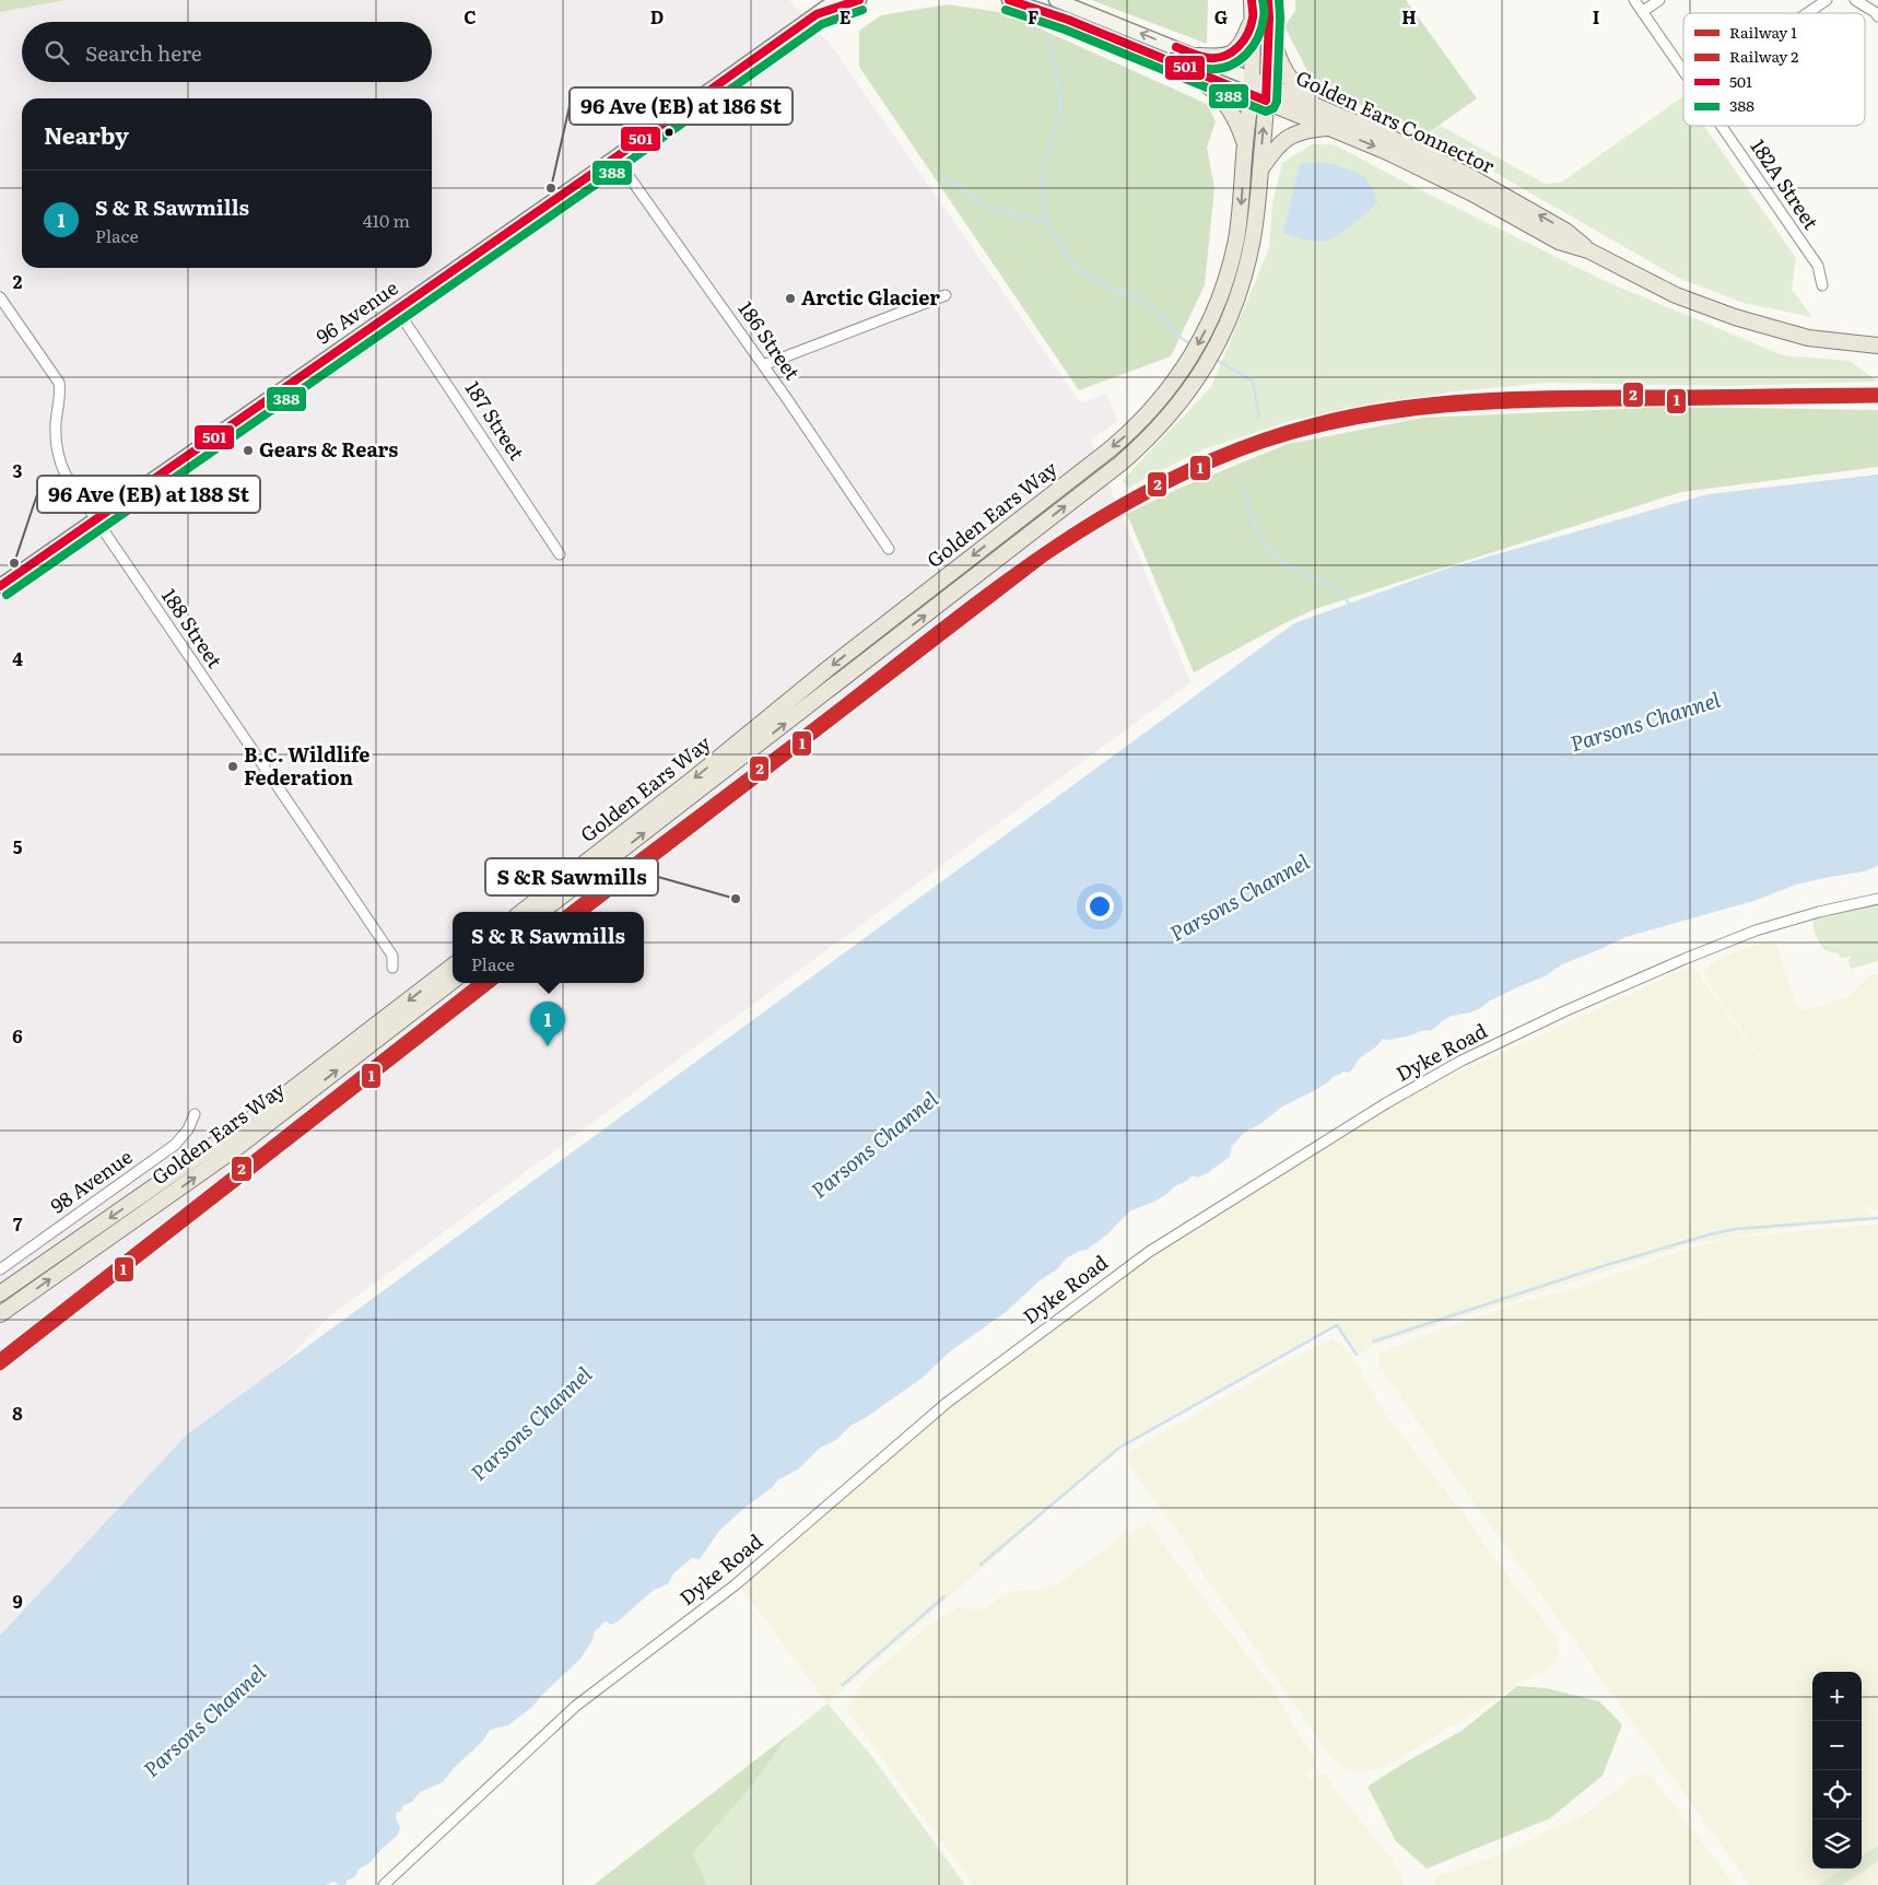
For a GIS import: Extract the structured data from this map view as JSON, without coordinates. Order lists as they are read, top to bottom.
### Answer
{
  "streets": {
    "main road": ["Golden Ears Connector", "96 Avenue", "Golden Ears Way"],
    "street": [
      "182A Street",
      "186 Street",
      "187 Street",
      "188 Street",
      "Dyke Road",
      "98 Avenue"
    ]
  },
  "crossings": [
    ["Golden Ears Connector", "Golden Ears Way"],
    ["96 Avenue", "186 Street"],
    ["96 Avenue", "187 Street"],
    ["96 Avenue", "188 Street"]
  ],
  "water": ["Parsons Channel"],
  "places": [
    "96 Ave (EB) at 186 St",
    "Arctic Glacier",
    "Gears & Rears",
    "96 Ave (EB) at 188 St",
    "B.C. Wildlife Federation",
    "S &R Sawmills"
  ],
  "lines": [
    "transit line 501",
    "transit line 388",
    "rail line 2",
    "rail line 1"
  ],
  "legend": [
    "Railway 1",
    "Railway 2",
    "501",
    "388"
  ],
  "page": {
    "search": "Search here",
    "heading": "Nearby",
    "list": [
      {
        "mark": "1",
        "name": "S & R Sawmills",
        "note": "Place",
        "value": "410 m"
      }
    ],
    "popup": ["S & R Sawmills", "Place"],
    "pins": "1",
    "map_buttons": ["+", "−"]
  },
  "grid": {
    "columns": [
      "C",
      "D",
      "E",
      "F",
      "G",
      "H",
      "I"
    ],
    "rows": [
      "2",
      "3",
      "4",
      "5",
      "6",
      "7",
      "8",
      "9"
    ]
  }
}
